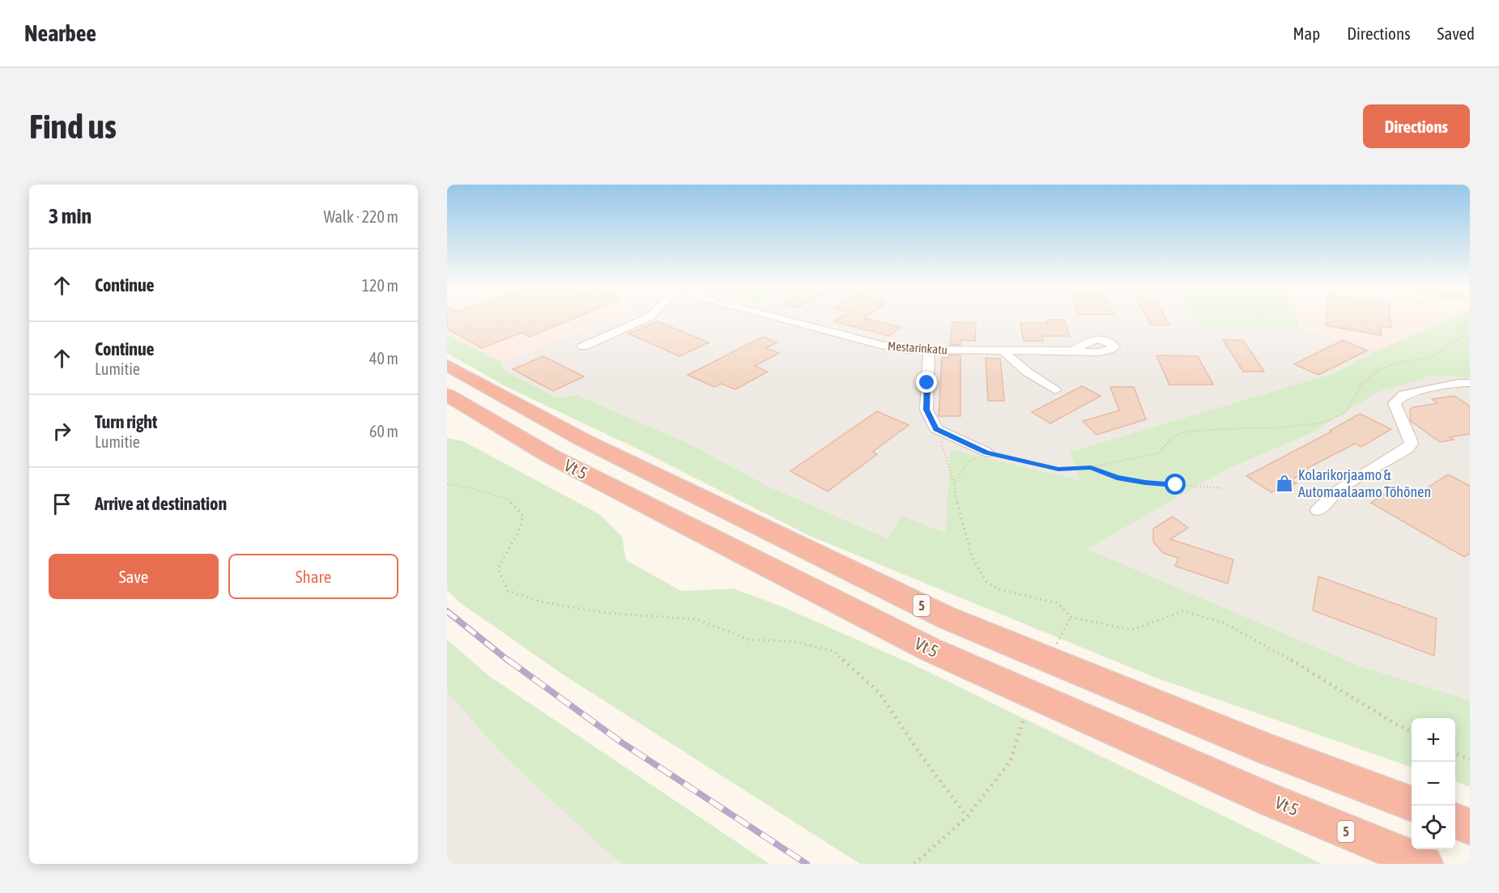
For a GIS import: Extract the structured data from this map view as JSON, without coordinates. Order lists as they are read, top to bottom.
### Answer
{
  "streets": {
    "highway": ["Vt 5", "5"],
    "street": ["Mestarinkatu"]
  },
  "places": {
    "shop": ["Kolarikorjaamo & Automaalaamo Töhönen"]
  },
  "page": {
    "header": "Nearbee",
    "nav": ["Map", "Directions", "Saved"],
    "buttons": [
      "Directions",
      ["Save", "Share"]
    ],
    "title": "Find us",
    "heading": ["3 min", "Walk · 220 m"],
    "list": [
      ["Continue", "120 m"],
      ["Continue", "Lumitie", "40 m"],
      ["Turn right", "Lumitie", "60 m"],
      "Arrive at destination"
    ],
    "map_buttons": ["+", "−"]
  }
}
